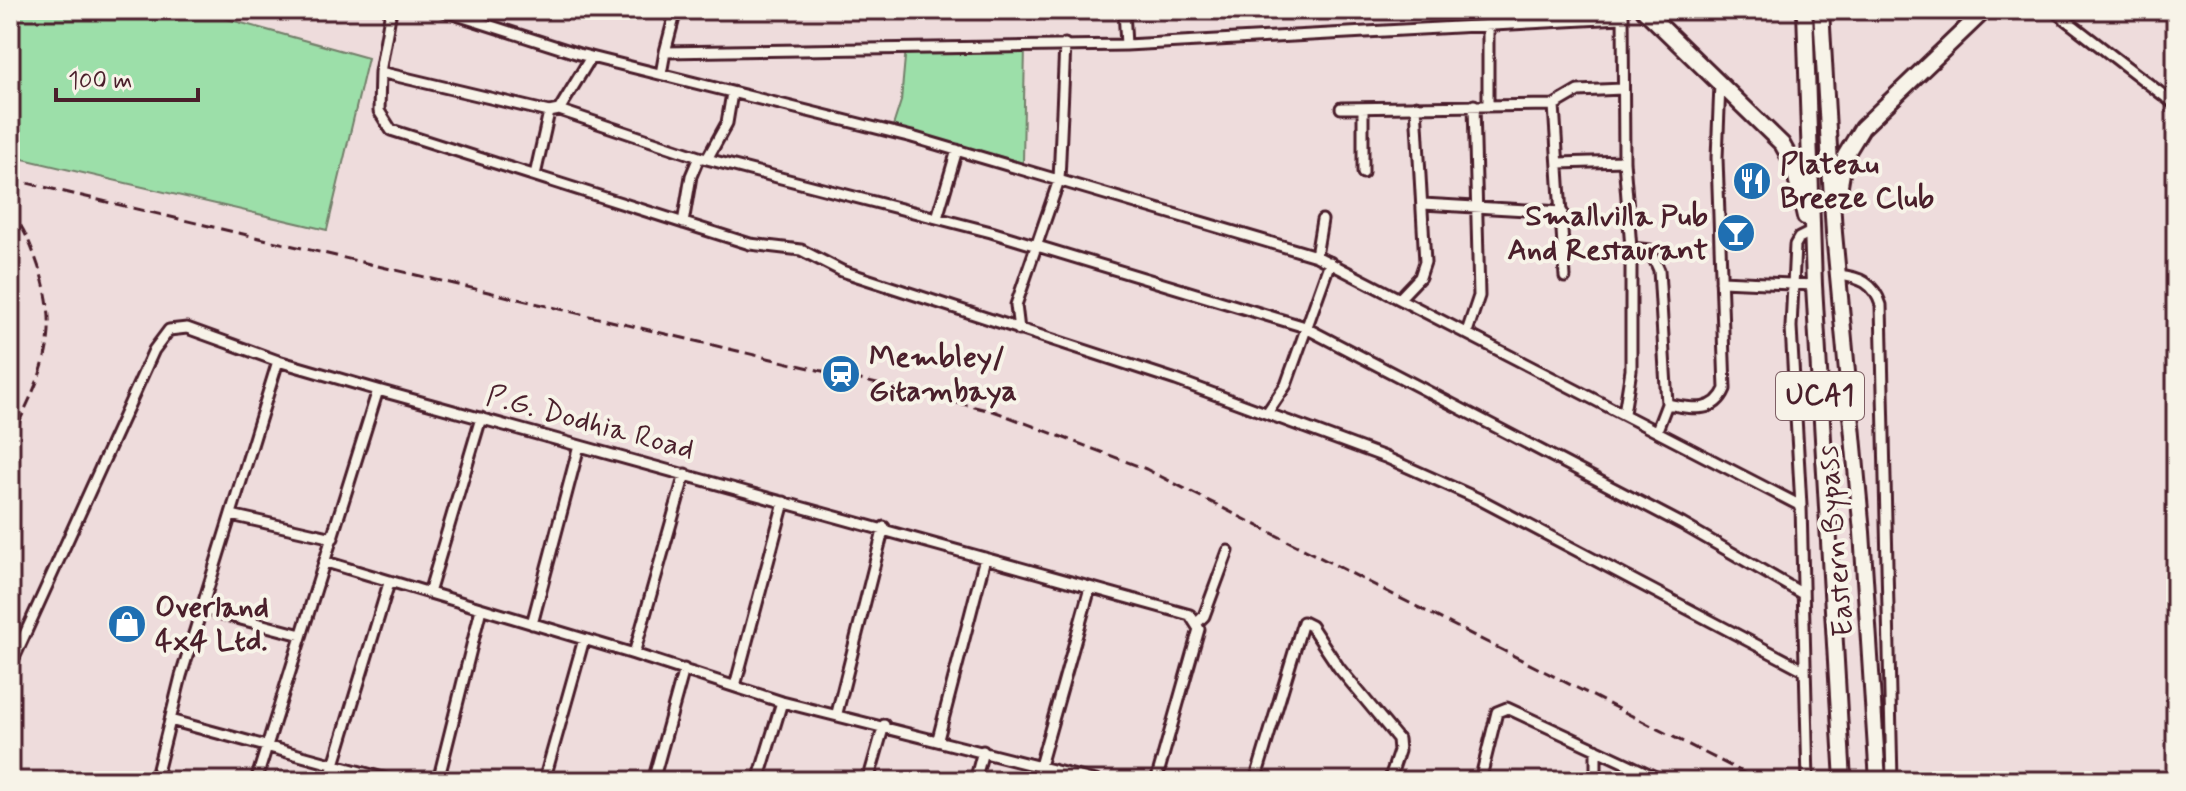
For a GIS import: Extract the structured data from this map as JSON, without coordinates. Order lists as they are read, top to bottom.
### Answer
{
  "streets": {
    "main road": ["UCA1", "Eastern Bypass"],
    "street": ["P.G. Dodhia Road"]
  },
  "places": {
    "restaurant": ["Plateau Breeze Club"],
    "bar": ["Smallvilla Pub And Restaurant"],
    "station": ["Membley/ Gitambaya"],
    "shop": ["Overland 4x4 Ltd."]
  },
  "scale_bar": "100 m"
}
